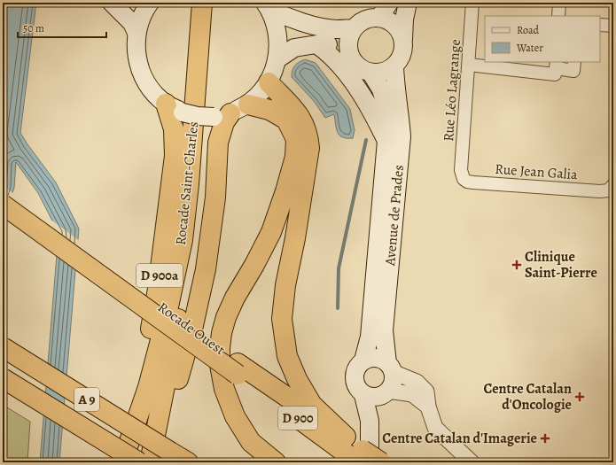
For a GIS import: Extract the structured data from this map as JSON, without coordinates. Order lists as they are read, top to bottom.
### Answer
{
  "streets": {
    "highway": [
      "Rocade Saint-Charles",
      "D 900a",
      "Rocade Ouest",
      "A 9",
      "D 900"
    ],
    "main road": ["Avenue de Prades"],
    "street": ["Rue Léo Lagrange", "Rue Jean Galia"]
  },
  "crossings": [
    ["Rue Léo Lagrange", "Rue Jean Galia"],
    ["Rocade Saint-Charles", "D 900a"]
  ],
  "places": {
    "health": ["Clinique Saint-Pierre", "Centre Catalan d'Oncologie", "Centre Catalan d'Imagerie"]
  },
  "legend": ["Road", "Water"],
  "scale_bar": "50 m"
}
